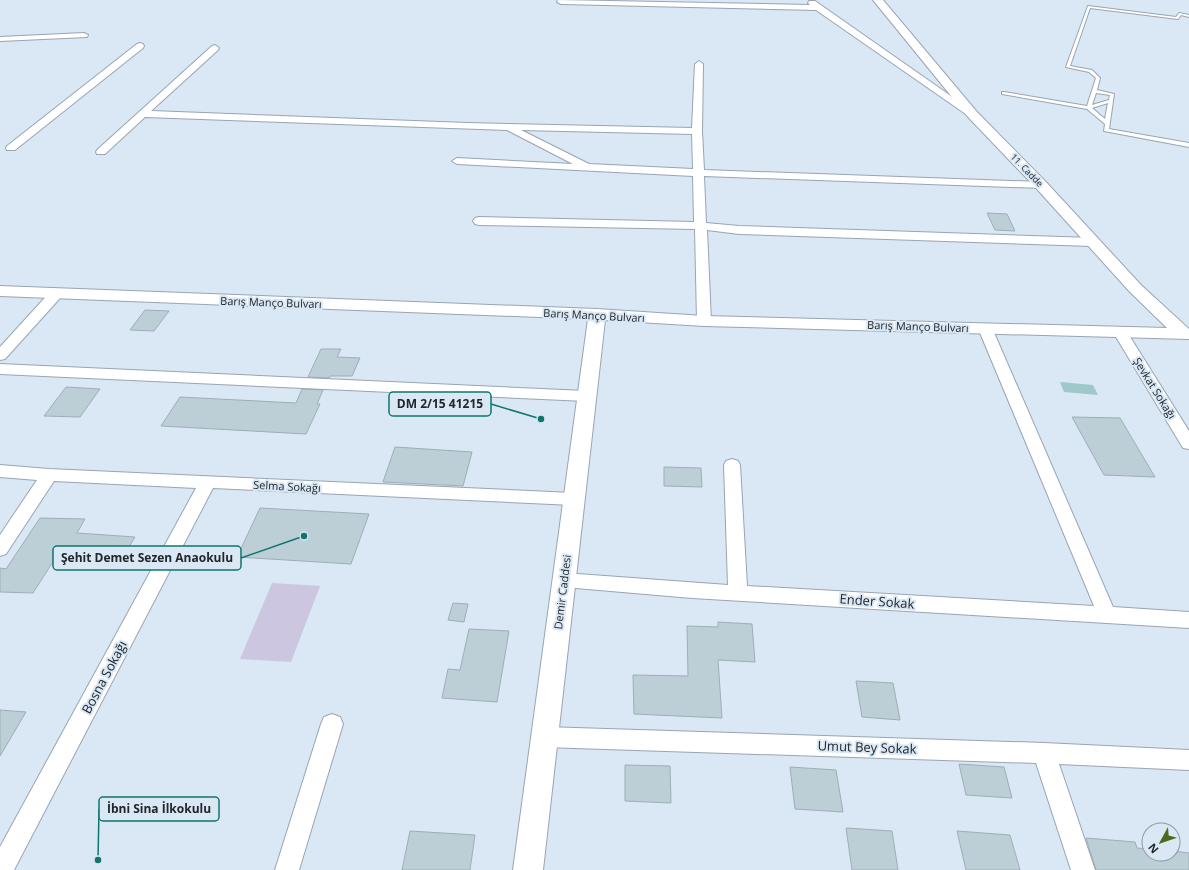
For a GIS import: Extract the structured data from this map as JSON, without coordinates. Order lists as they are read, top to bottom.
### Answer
{
  "streets": {
    "street": [
      "11. Cadde",
      "Barış Manço Bulvarı",
      "Şevkat Sokağı",
      "Selma Sokağı",
      "Demir Caddesi",
      "Ender Sokak",
      "Bosna Sokağı",
      "Umut Bey Sokak"
    ]
  },
  "crossings": [
    ["11. Cadde", "Barış Manço Bulvarı"],
    ["Barış Manço Bulvarı", "Şevkat Sokağı"],
    ["Barış Manço Bulvarı", "Demir Caddesi"],
    ["Selma Sokağı", "Demir Caddesi"],
    ["Selma Sokağı", "Bosna Sokağı"],
    ["Demir Caddesi", "Ender Sokak"],
    ["Demir Caddesi", "Umut Bey Sokak"]
  ],
  "places": ["DM 2/15 41215", "Şehit Demet Sezen Anaokulu", "İbni Sina İlkokulu"],
  "north": "bottom left"
}
